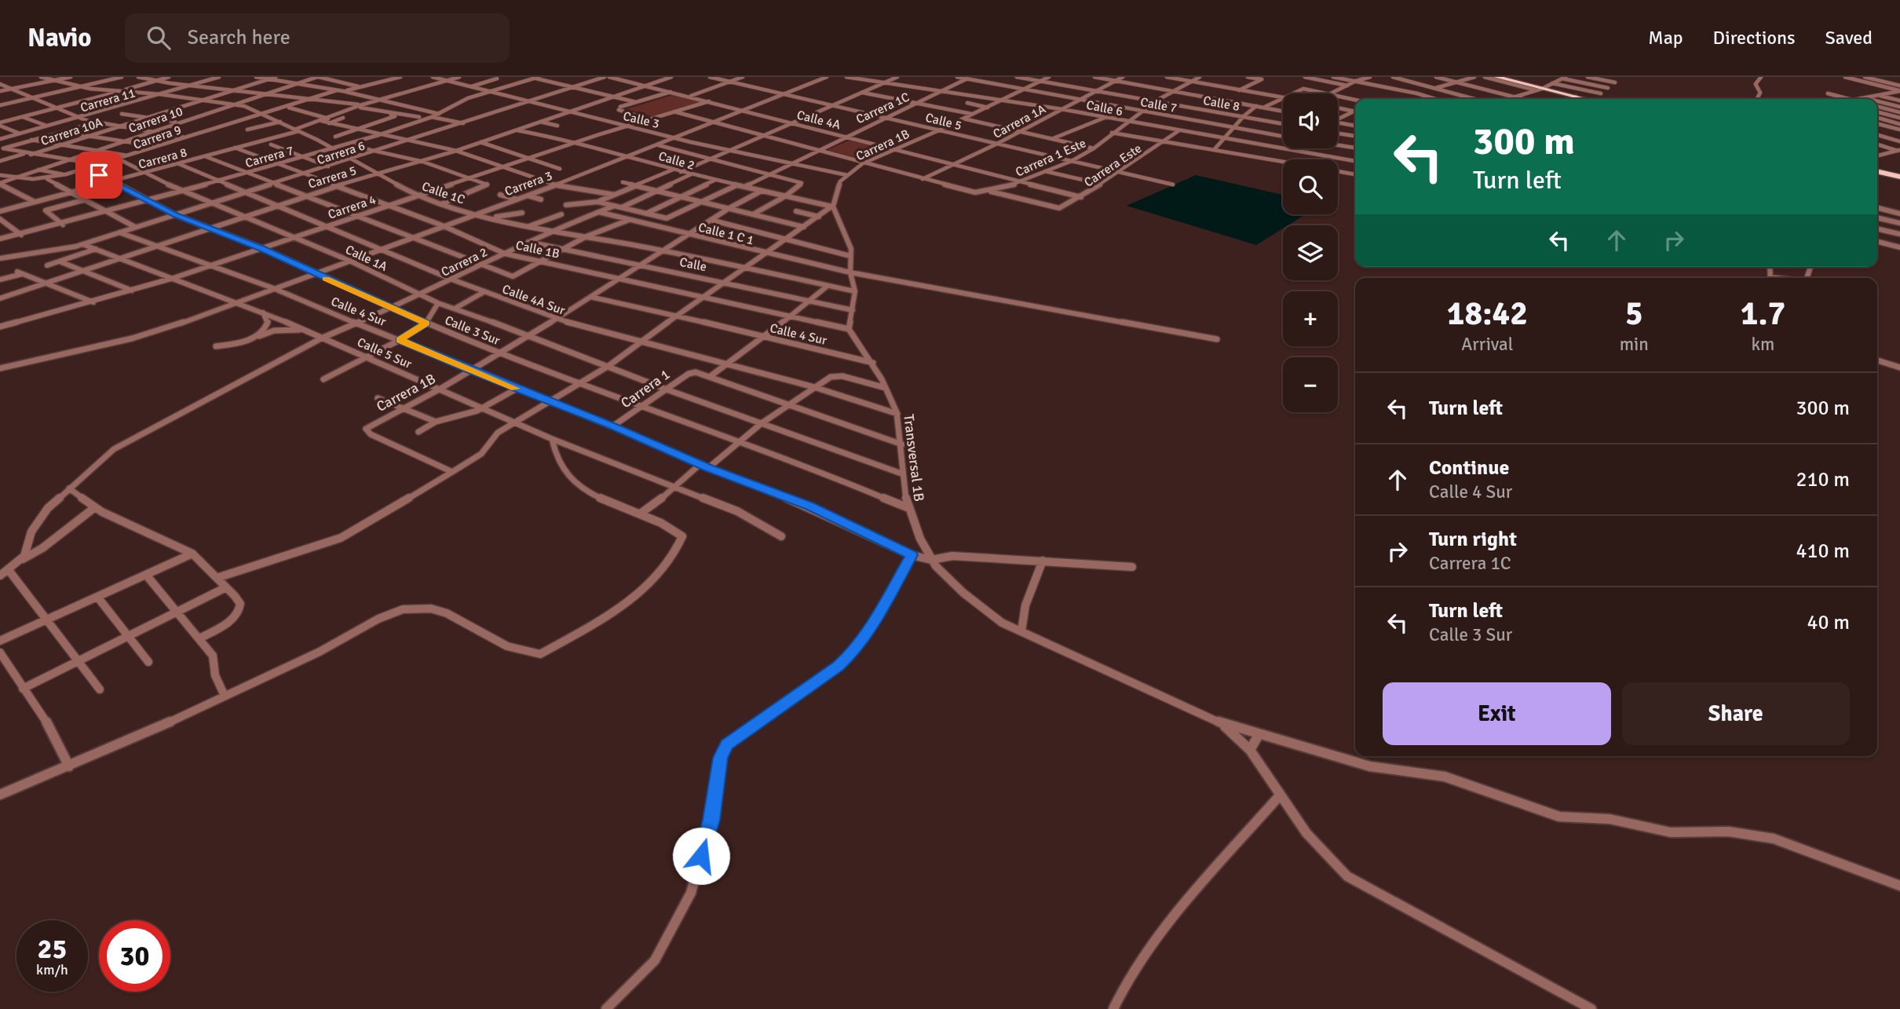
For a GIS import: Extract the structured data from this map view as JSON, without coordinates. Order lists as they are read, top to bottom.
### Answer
{
  "streets": {
    "street": [
      "Carrera 11",
      "Calle 8",
      "Calle 7",
      "Carrera 1C",
      "Calle 6",
      "Carrera 10",
      "Calle 3",
      "Calle 4A",
      "Calle 5",
      "Carrera 1A",
      "Carrera 10A",
      "Carrera 9",
      "Carrera 1B",
      "Carrera 6",
      "Carrera 7",
      "Carrera 1 Este",
      "Carrera 8",
      "Calle 2",
      "Carrera Este",
      "Carrera 5",
      "Carrera 3",
      "Calle 1C",
      "Carrera 4",
      "Calle 1 C 1",
      "Calle 1B",
      "Calle 1A",
      "Carrera 2",
      "Calle",
      "Calle 4A Sur",
      "Calle 4 Sur",
      "Calle 3 Sur",
      "Calle 5 Sur",
      "Carrera 1",
      "Transversal 1B"
    ]
  },
  "crossings": [
    ["Carrera 11", "Calle 1C"],
    ["Calle 8", "Carrera 1A"],
    ["Calle 8", "Carrera 1B"],
    ["Calle 8", "Carrera 1 Este"],
    ["Calle 7", "Carrera 1C"],
    ["Calle 7", "Carrera 1A"],
    ["Calle 7", "Carrera 1B"],
    ["Calle 7", "Carrera 1 Este"],
    ["Carrera 1C", "Calle 6"],
    ["Carrera 1C", "Calle 3"],
    ["Carrera 1C", "Calle 4A"],
    ["Carrera 1C", "Calle 5"],
    ["Carrera 1C", "Calle 2"],
    ["Calle 6", "Carrera 1A"],
    ["Calle 6", "Carrera 1B"],
    ["Calle 6", "Carrera 1 Este"],
    ["Calle 6", "Carrera Este"],
    ["Carrera 10", "Calle 1C"],
    ["Calle 3", "Carrera 1A"],
    ["Calle 3", "Carrera 1B"],
    ["Calle 3", "Carrera 6"],
    ["Calle 3", "Carrera 7"],
    ["Calle 3", "Carrera 1 Este"],
    ["Calle 3", "Carrera 5"],
    ["Calle 3", "Carrera 3"],
    ["Calle 3", "Carrera 4"],
    ["Calle 4A", "Carrera 1A"],
    ["Calle 4A", "Carrera 1B"],
    ["Calle 4A", "Carrera 1 Este"],
    ["Calle 4A", "Carrera Este"],
    ["Calle 4A", "Carrera 5"],
    ["Calle 4A", "Carrera 3"],
    ["Calle 4A", "Carrera 4"],
    ["Calle 5", "Carrera 1A"],
    ["Calle 5", "Carrera 1B"],
    ["Calle 5", "Carrera 1 Este"],
    ["Calle 5", "Carrera Este"],
    ["Calle 5", "Carrera 3"],
    ["Carrera 10A", "Calle 1C"],
    ["Carrera 9", "Calle 1C"],
    ["Carrera 9", "Calle 1A"],
    ["Carrera 9", "Calle 3 Sur"],
    ["Carrera 1B", "Calle 2"],
    ["Carrera 1B", "Calle 1C"],
    ["Carrera 1B", "Calle 1 C 1"],
    ["Carrera 1B", "Calle 1B"],
    ["Carrera 1B", "Calle 1A"],
    ["Carrera 1B", "Calle"],
    ["Carrera 1B", "Calle 4A Sur"],
    ["Carrera 1B", "Calle 4 Sur"],
    ["Carrera 1B", "Calle 3 Sur"],
    ["Carrera 1B", "Calle 5 Sur"],
    ["Carrera 6", "Calle 1C"],
    ["Carrera 6", "Calle 1B"],
    ["Carrera 6", "Calle 1A"],
    ["Carrera 6", "Calle 4A Sur"],
    ["Carrera 6", "Calle 4 Sur"],
    ["Carrera 6", "Calle 3 Sur"],
    ["Carrera 6", "Calle 5 Sur"],
    ["Carrera 7", "Calle 1C"],
    ["Carrera 7", "Calle 1B"],
    ["Carrera 7", "Calle 1A"],
    ["Carrera 7", "Calle 4A Sur"],
    ["Carrera 7", "Calle 3 Sur"],
    ["Carrera 1 Este", "Carrera Este"],
    ["Carrera 8", "Calle 1C"],
    ["Carrera 8", "Calle 1B"],
    ["Carrera 8", "Calle 1A"],
    ["Carrera 8", "Calle 4A Sur"],
    ["Carrera 8", "Calle 3 Sur"],
    ["Calle 2", "Carrera 5"],
    ["Calle 2", "Carrera 3"],
    ["Calle 2", "Carrera 4"],
    ["Carrera 5", "Calle 1C"],
    ["Carrera 5", "Calle 1B"],
    ["Carrera 5", "Calle 1A"],
    ["Carrera 5", "Calle 4A Sur"],
    ["Carrera 5", "Calle 4 Sur"],
    ["Carrera 5", "Calle 3 Sur"],
    ["Carrera 5", "Calle 5 Sur"],
    ["Carrera 3", "Calle 1C"],
    ["Carrera 3", "Calle 1B"],
    ["Carrera 3", "Calle 1A"],
    ["Carrera 3", "Calle 4A Sur"],
    ["Carrera 3", "Calle 4 Sur"],
    ["Carrera 3", "Calle 3 Sur"],
    ["Carrera 3", "Calle 5 Sur"],
    ["Calle 1C", "Carrera 4"],
    ["Calle 1C", "Carrera 2"],
    ["Carrera 4", "Calle 1B"],
    ["Carrera 4", "Calle 1A"],
    ["Carrera 4", "Calle 4A Sur"],
    ["Carrera 4", "Calle 4 Sur"],
    ["Carrera 4", "Calle 3 Sur"],
    ["Carrera 4", "Calle 5 Sur"],
    ["Calle 1 C 1", "Carrera 2"],
    ["Calle 1B", "Carrera 2"],
    ["Calle 1B", "Transversal 1B"],
    ["Calle 1A", "Carrera 2"],
    ["Carrera 2", "Calle"],
    ["Carrera 2", "Calle 4A Sur"],
    ["Carrera 2", "Calle 4 Sur"],
    ["Carrera 2", "Calle 3 Sur"],
    ["Carrera 2", "Calle 5 Sur"],
    ["Calle 4A Sur", "Transversal 1B"],
    ["Calle 4 Sur", "Carrera 1"],
    ["Calle 4 Sur", "Transversal 1B"],
    ["Calle 3 Sur", "Carrera 1"],
    ["Calle 3 Sur", "Transversal 1B"]
  ],
  "page": {
    "header": "Navio",
    "search": "Search here",
    "nav": ["Map", "Directions", "Saved"],
    "map_buttons": ["+", "−"],
    "turn": ["300 m", "Turn left"],
    "eta": [
      "18:42",
      "Arrival",
      "5",
      "min",
      "1.7",
      "km"
    ],
    "list": [
      {
        "name": "Turn left",
        "value": "300 m"
      },
      {
        "name": "Continue",
        "note": "Calle 4 Sur",
        "value": "210 m"
      },
      {
        "name": "Turn right",
        "note": "Carrera 1C",
        "value": "410 m"
      },
      {
        "name": "Turn left",
        "note": "Calle 3 Sur",
        "value": "40 m"
      }
    ],
    "buttons": ["Exit", "Share"],
    "speed": "25 km/h",
    "limit": "30"
  }
}
